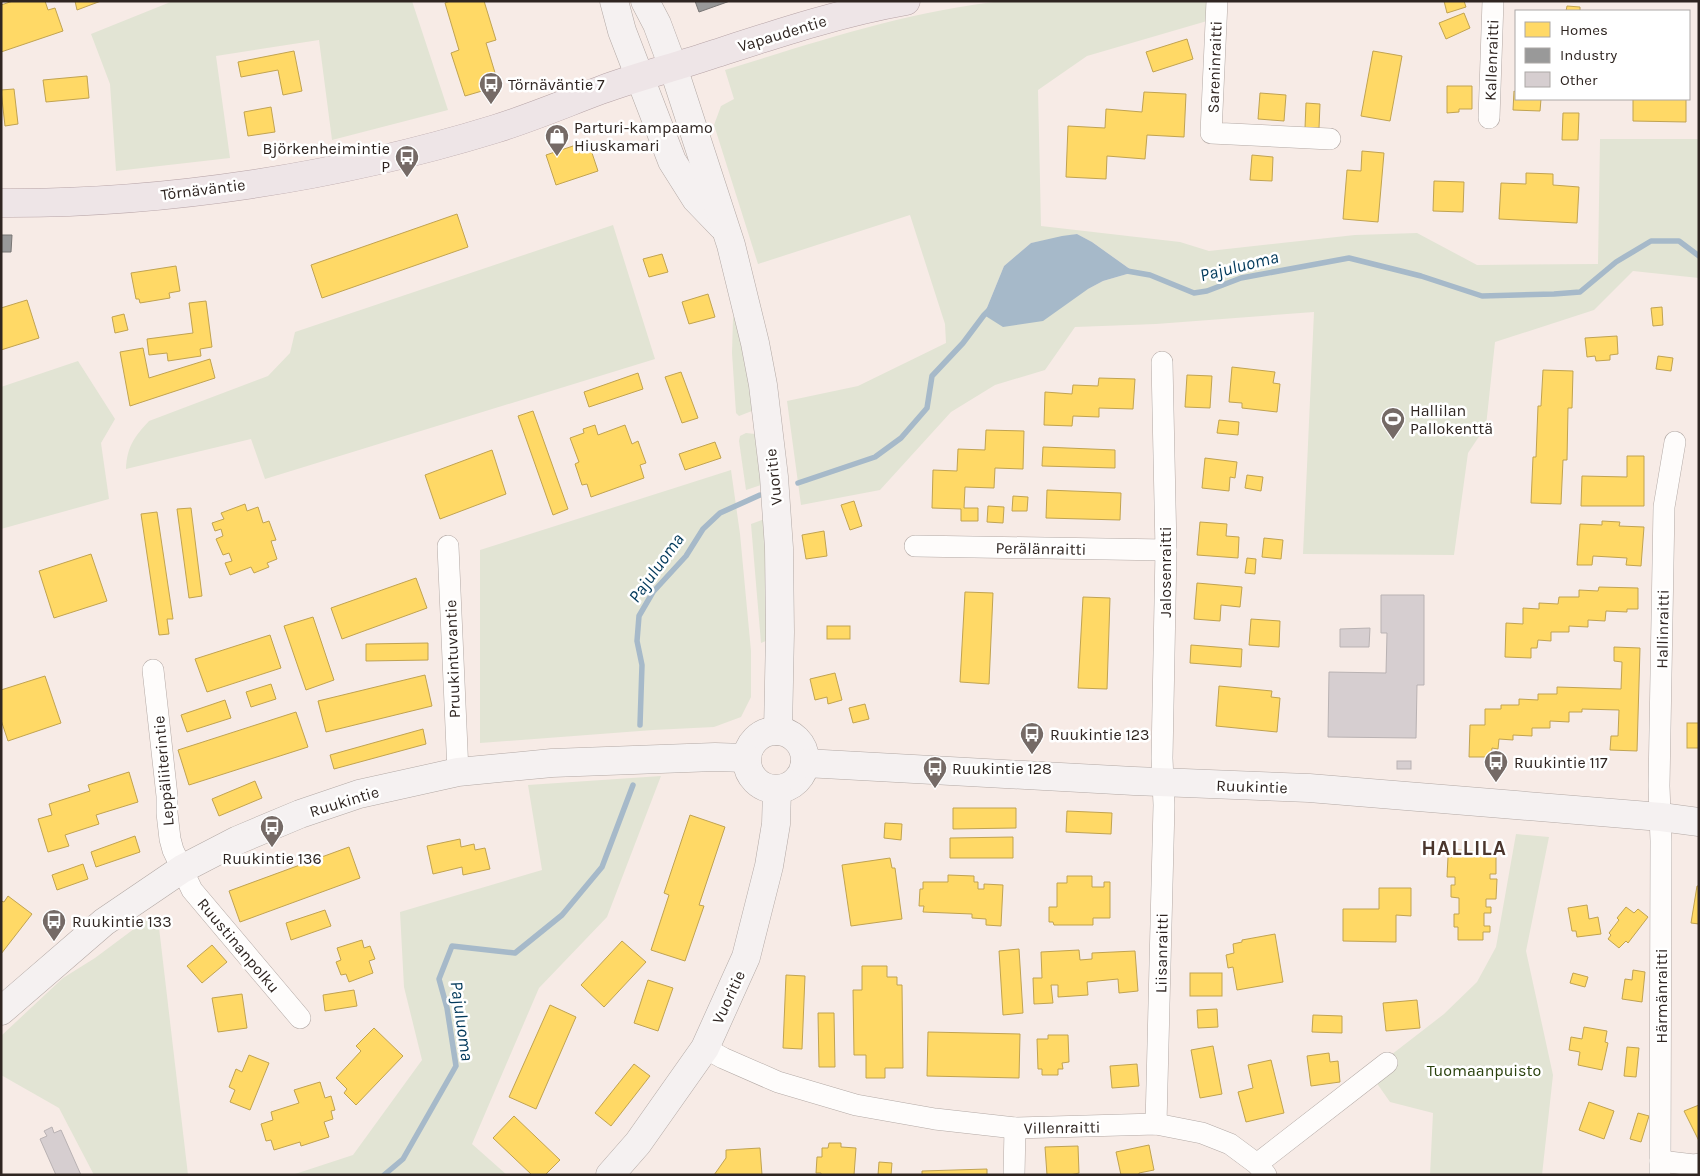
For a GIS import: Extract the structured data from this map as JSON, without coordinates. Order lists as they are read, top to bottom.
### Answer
{
  "streets": {
    "main road": ["Vapaudentie", "Törnäväntie"],
    "street": [
      "Kallenraitti",
      "Sareninraitti",
      "Vuoritie",
      "Perälänraitti",
      "Jalosenraitti",
      "Hallinraitti",
      "Pruukintuvantie",
      "Leppäliiterintie",
      "Ruukintie",
      "Ruustinanpolku",
      "Liisanraitti",
      "Härmänraitti",
      "Villenraitti"
    ]
  },
  "crossings": [
    ["Vapaudentie", "Törnäväntie"],
    ["Vapaudentie", "Vuoritie"],
    ["Törnäväntie", "Vuoritie"],
    ["Vuoritie", "Ruukintie"],
    ["Vuoritie", "Villenraitti"],
    ["Perälänraitti", "Jalosenraitti"],
    ["Jalosenraitti", "Ruukintie"],
    ["Jalosenraitti", "Liisanraitti"],
    ["Hallinraitti", "Ruukintie"],
    ["Hallinraitti", "Härmänraitti"],
    ["Pruukintuvantie", "Ruukintie"],
    ["Leppäliiterintie", "Ruukintie"],
    ["Leppäliiterintie", "Ruustinanpolku"],
    ["Ruukintie", "Ruustinanpolku"],
    ["Ruukintie", "Liisanraitti"],
    ["Ruukintie", "Härmänraitti"],
    ["Liisanraitti", "Villenraitti"]
  ],
  "districts": ["HALLILA"],
  "water": ["Pajuluoma"],
  "parks": ["Tuomaanpuisto"],
  "places": {
    "bus stop": [
      "Törnäväntie 7",
      "Björkenheimintie P",
      "Ruukintie 123",
      "Ruukintie 117",
      "Ruukintie 128",
      "Ruukintie 136",
      "Ruukintie 133"
    ],
    "shop": ["Parturi-kampaamo Hiuskamari"],
    "sports": ["Hallilan Pallokenttä"]
  },
  "legend": ["Homes", "Industry", "Other"]
}
